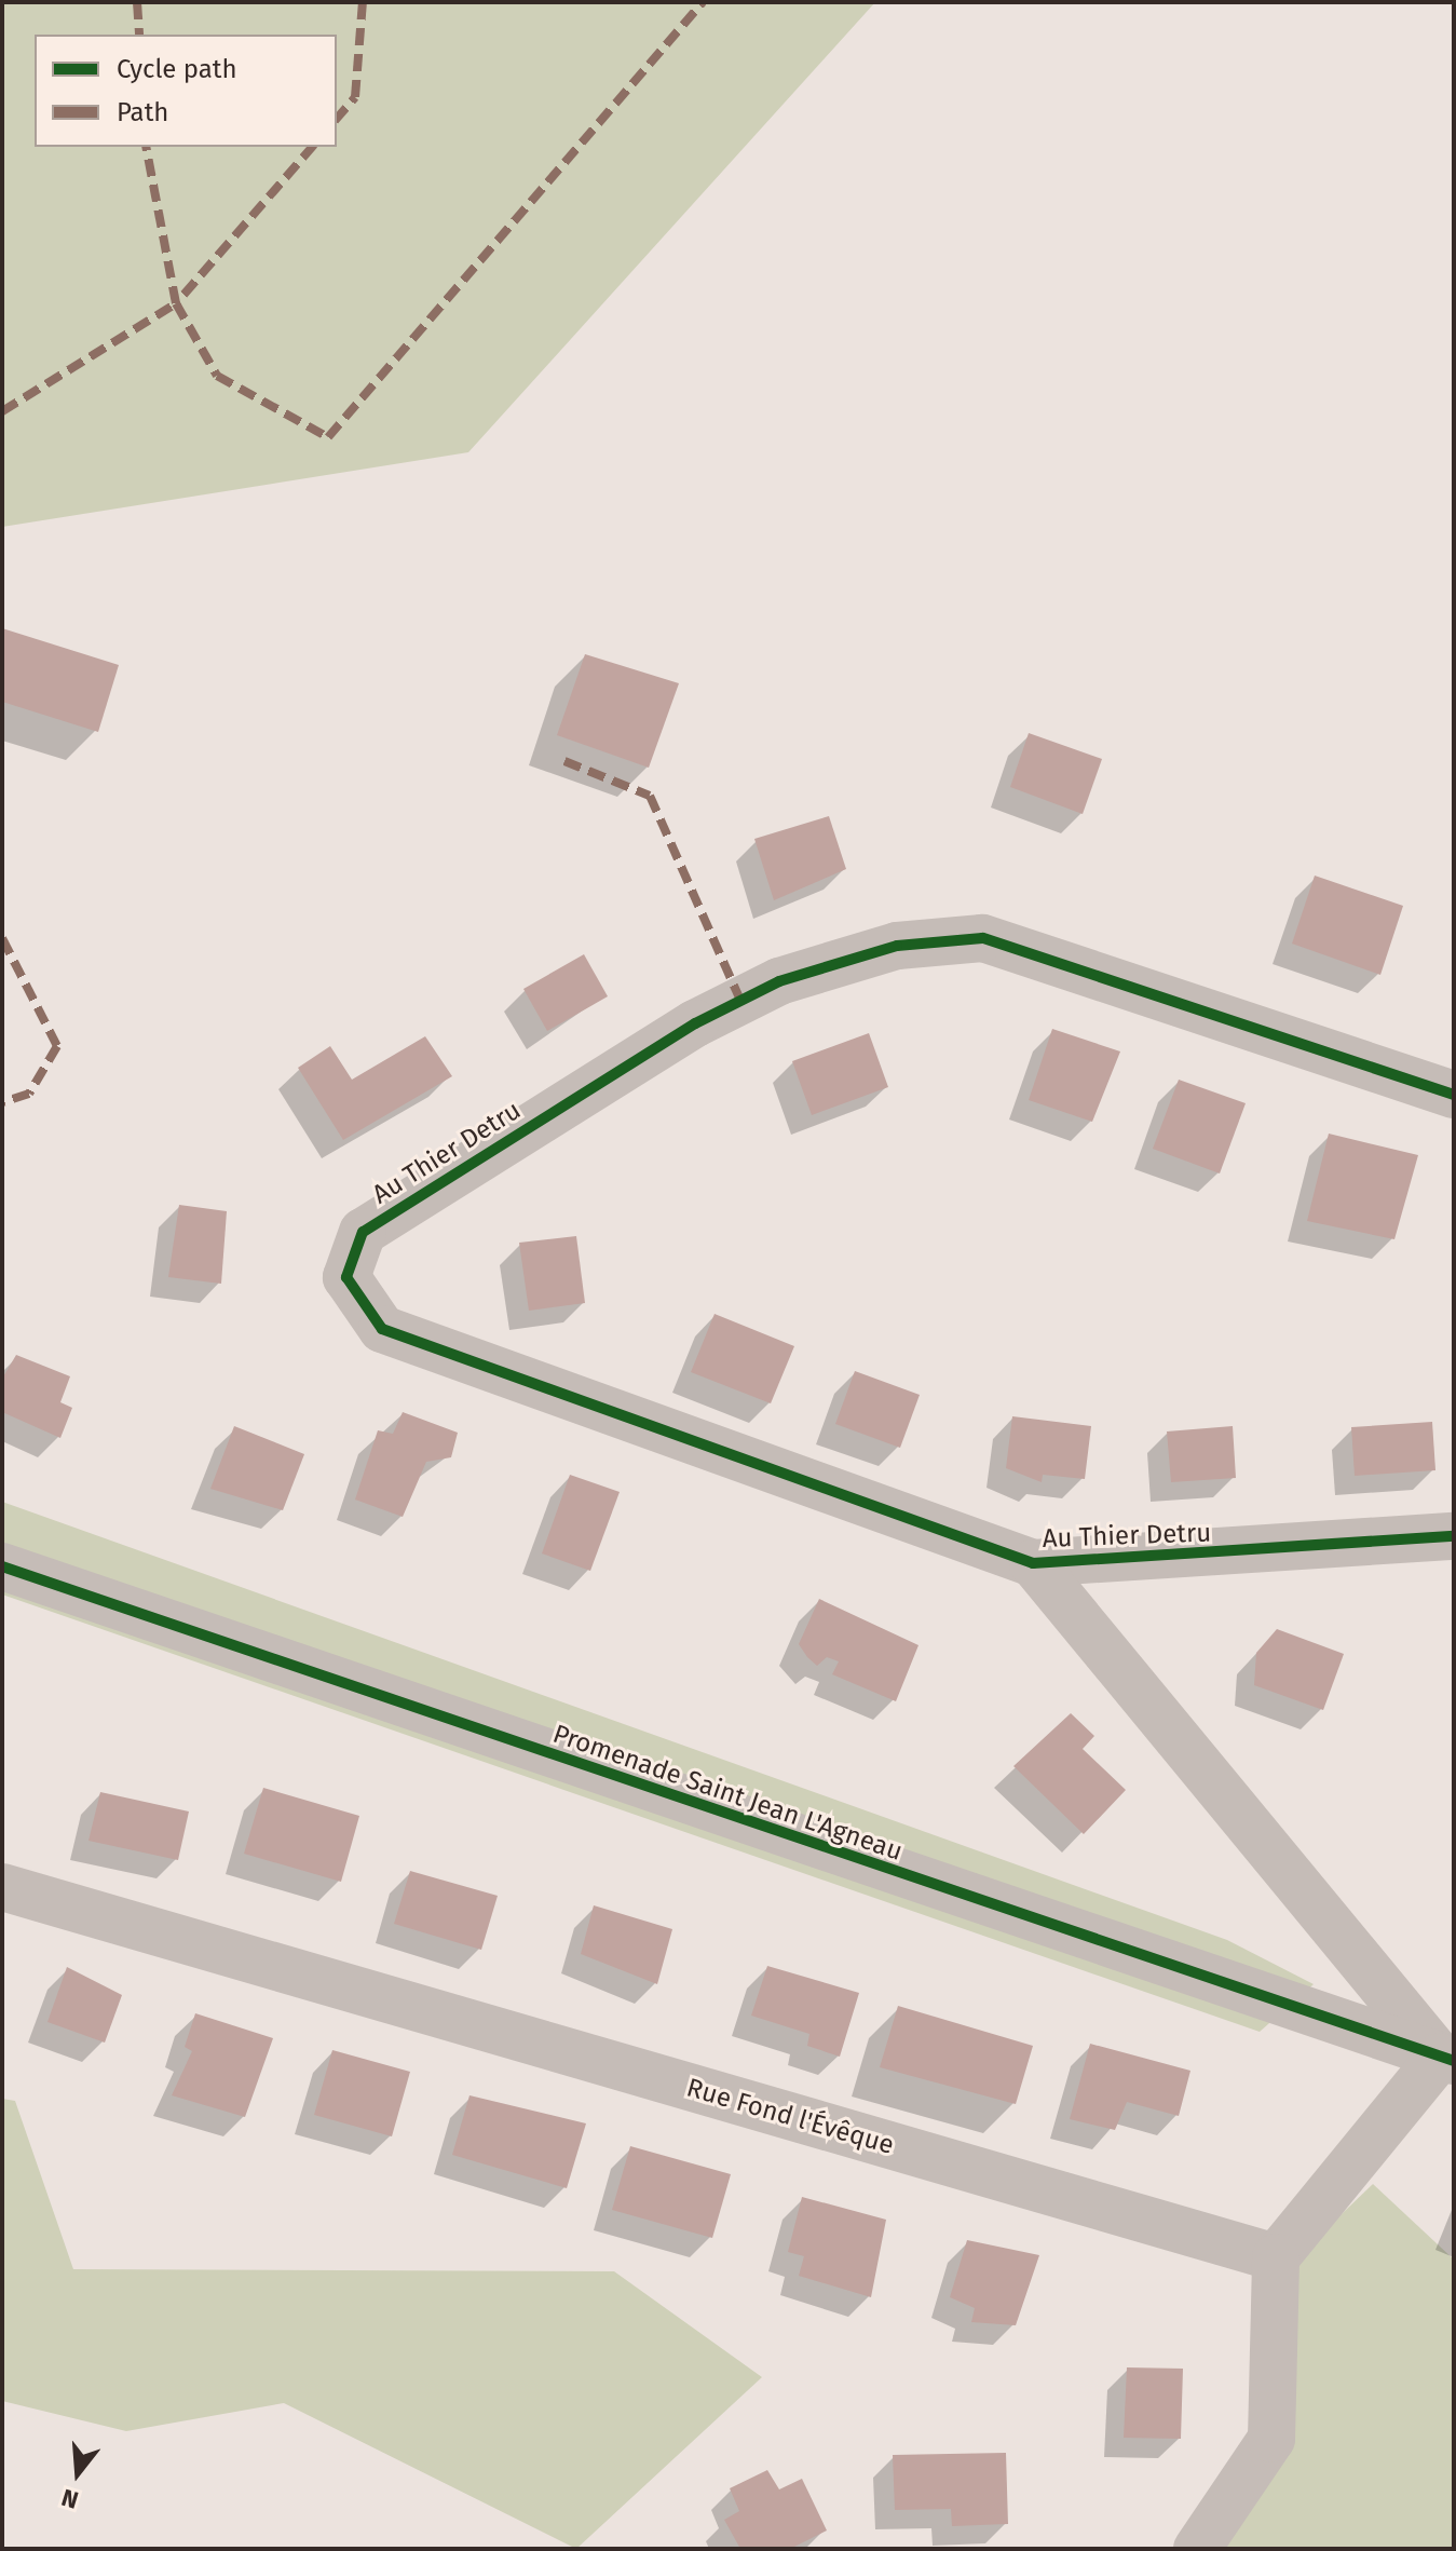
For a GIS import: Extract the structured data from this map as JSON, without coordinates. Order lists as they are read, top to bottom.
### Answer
{
  "streets": {
    "street": ["Au Thier Detru", "Promenade Saint Jean L'Agneau", "Rue Fond l'Évêque"]
  },
  "crossings": [
    ["Au Thier Detru", "Promenade Saint Jean L'Agneau"]
  ],
  "legend": ["Cycle path", "Path"],
  "north": "bottom"
}
